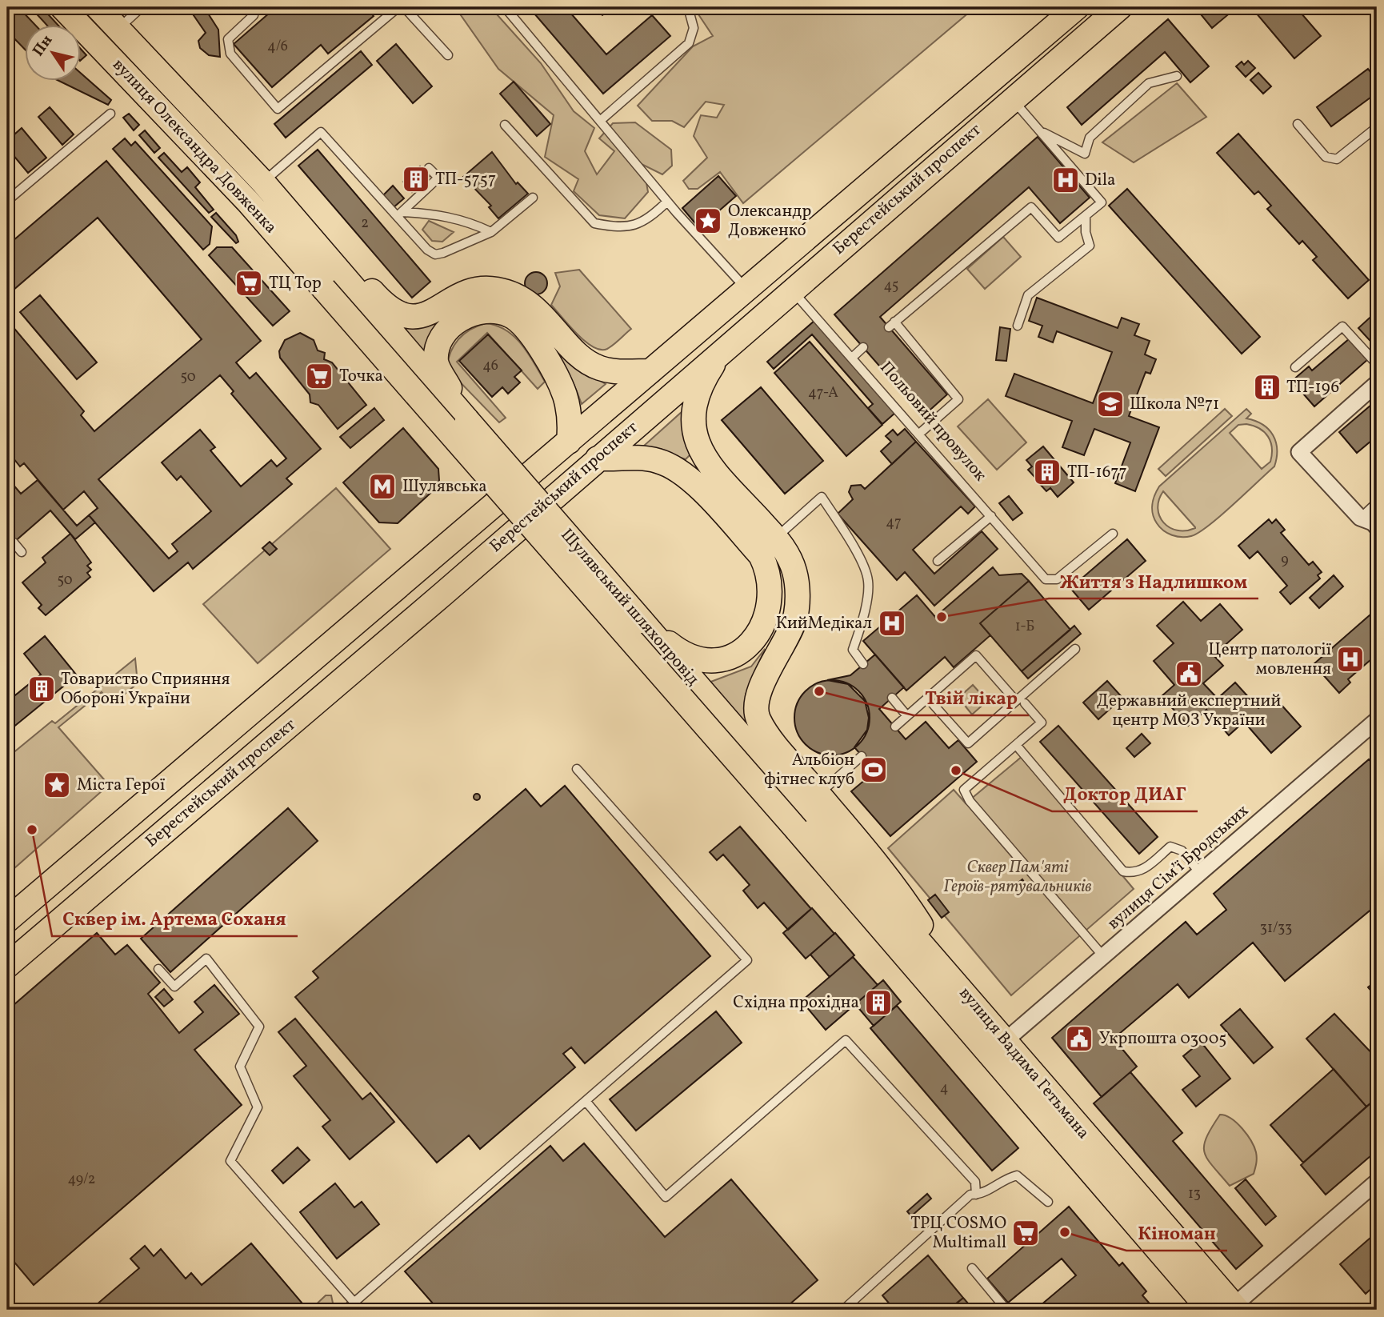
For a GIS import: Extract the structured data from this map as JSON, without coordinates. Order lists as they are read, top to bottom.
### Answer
{
  "streets": {
    "main road": [
      "вулиця Олександра Довженка",
      "Берестейський проспект",
      "Шулявський шляхопровід",
      "вулиця Вадима Гетьмана"
    ],
    "street": ["вулиця Сімʼї Бродських"],
    "lane": ["Польовий провулок"]
  },
  "crossings": [
    ["вулиця Олександра Довженка", "Шулявський шляхопровід"],
    ["Берестейський проспект", "Польовий провулок"],
    ["Шулявський шляхопровід", "вулиця Вадима Гетьмана"],
    ["вулиця Сімʼї Бродських", "вулиця Вадима Гетьмана"]
  ],
  "parks": ["Сквер Пам'яті Героїв-рятувальників"],
  "places": {
    "building": [
      "ТП-5757",
      "ТП-196",
      "ТП-1677",
      "Товариство Сприяння Обороні України",
      "Східна прохідна"
    ],
    "hospital": ["Dila", "КийМедікал", "Центр патології мовлення"],
    "place": ["Олександр Довженко", "Міста Герої"],
    "supermarket": ["ТЦ Тор", "Точка", "ТРЦ COSMO Multimall"],
    "school or university": ["Школа №71"],
    "metro station": ["Шулявська"],
    "other": [
      "Життя з Надлишком",
      "Твій лікар",
      "Доктор ДИАГ",
      "Сквер ім. Артема Соханя",
      "Кіноман"
    ],
    "public building": ["Державний експертний центр МОЗ України", "Укрпошта 03005"],
    "sports": ["Альбіон фітнес клуб"]
  },
  "house_numbers": [
    "4/6",
    "2",
    "45",
    "46",
    "50",
    "47-А",
    "47",
    "9",
    "50",
    "1-Б",
    "31/33",
    "4",
    "49/2",
    "13"
  ],
  "north": "top left"
}
